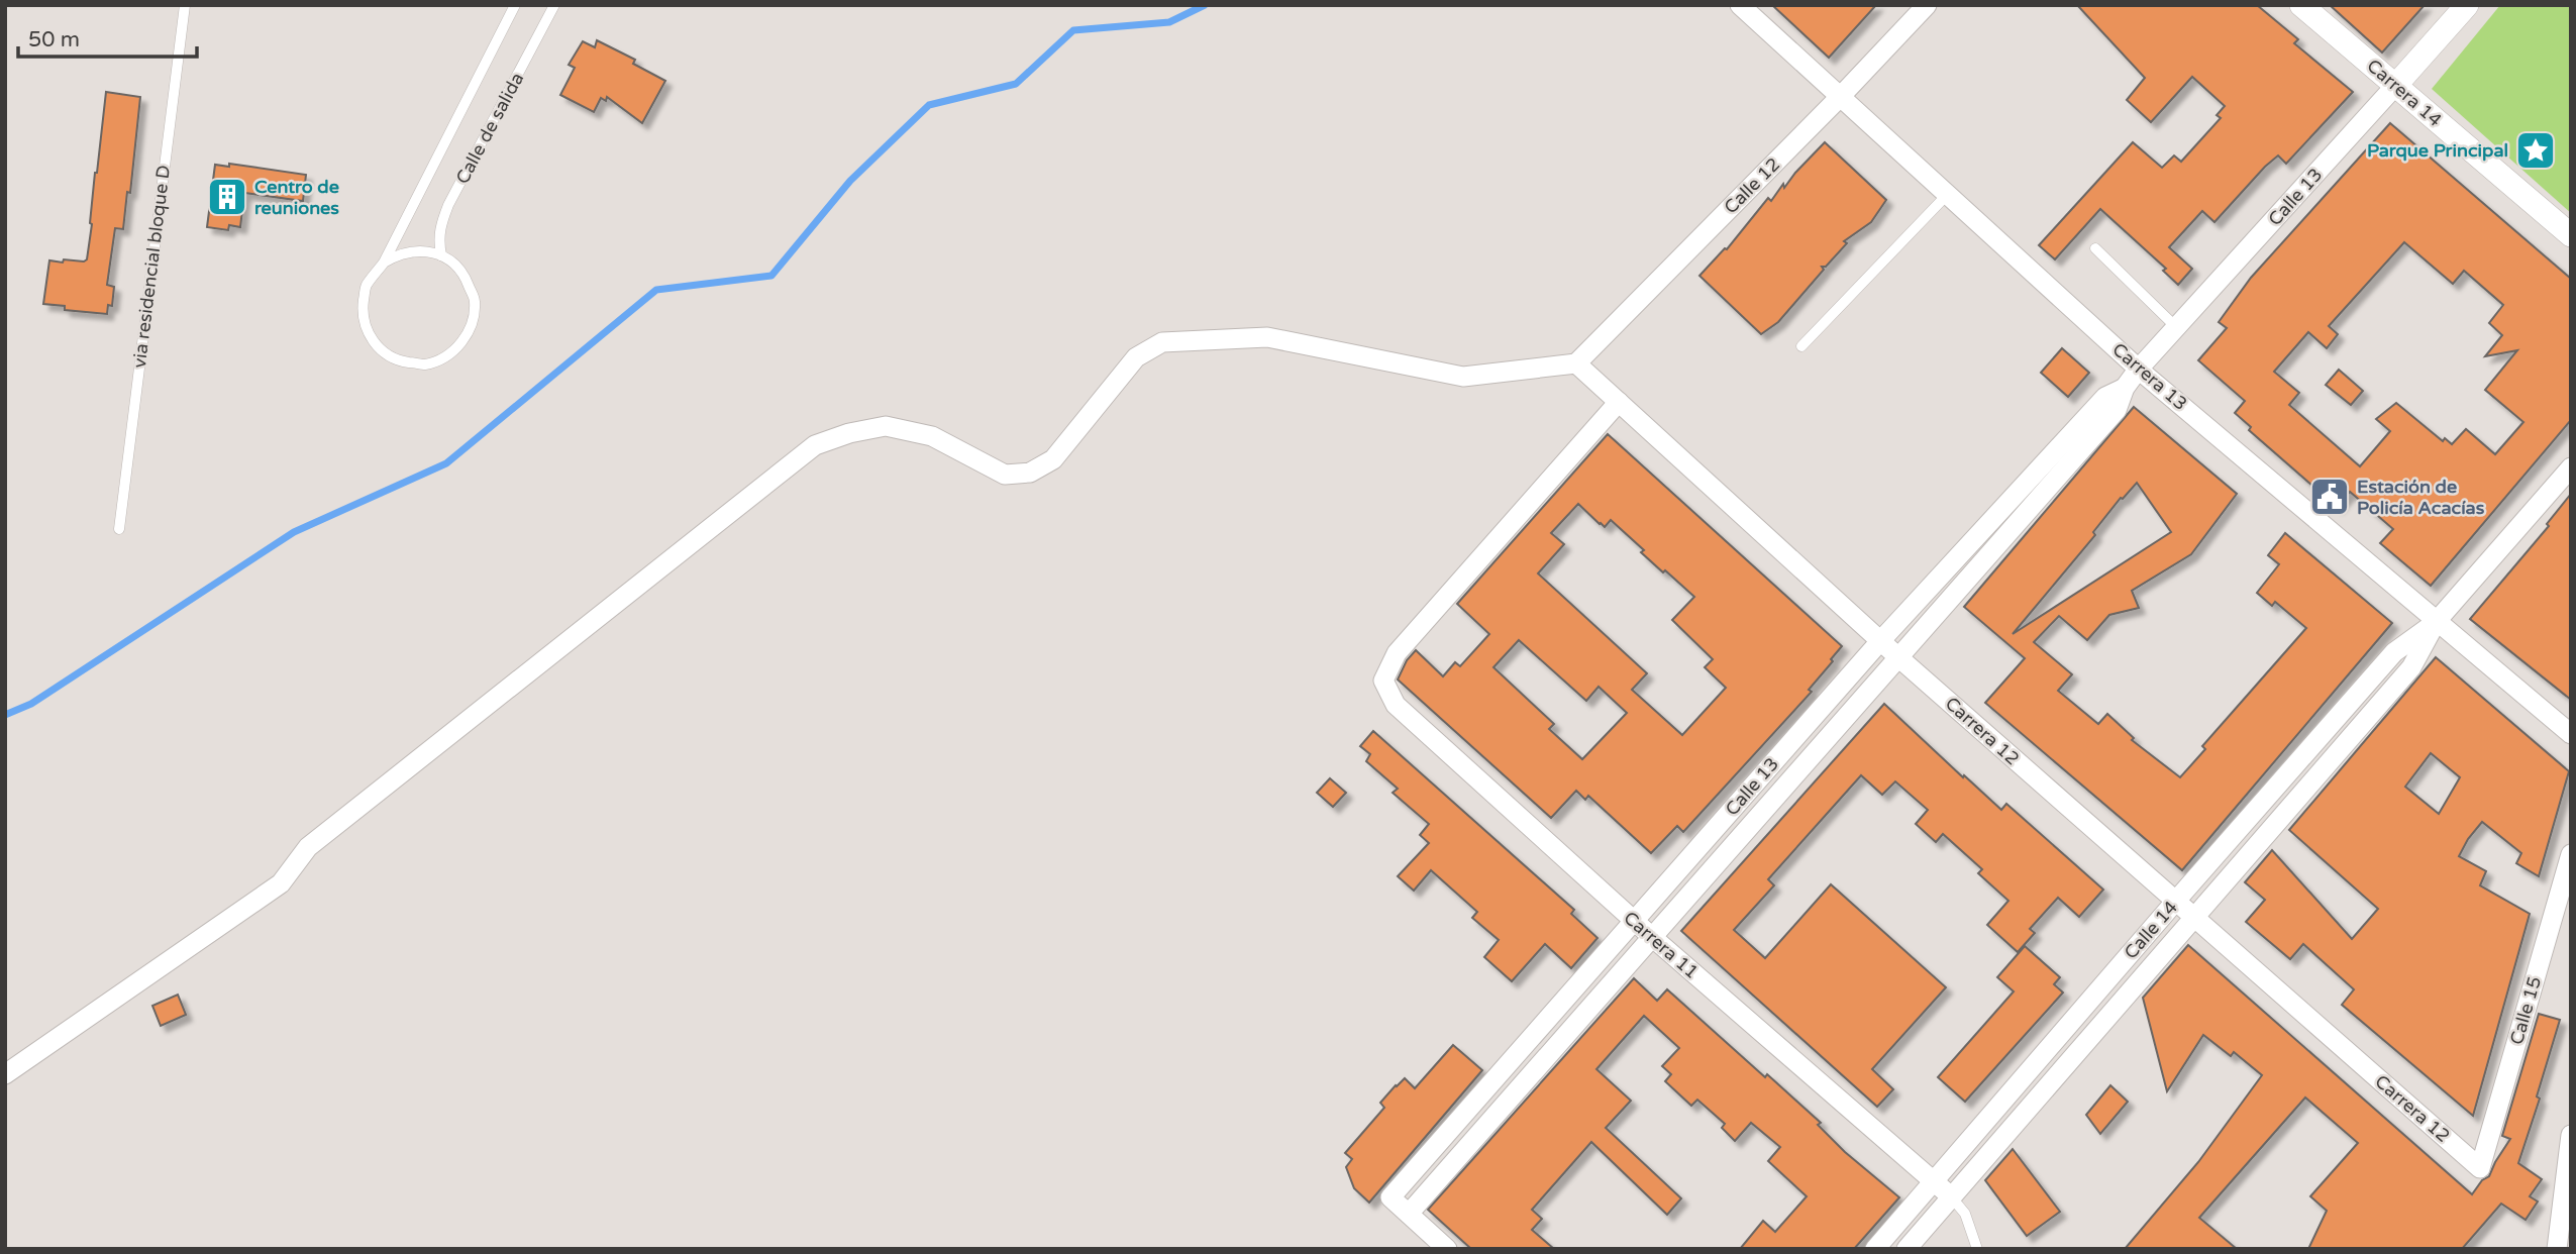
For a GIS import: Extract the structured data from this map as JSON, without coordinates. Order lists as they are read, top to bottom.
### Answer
{
  "streets": {
    "street": [
      "Carrera 14",
      "Calle 12",
      "Calle 13",
      "Carrera 13",
      "Carrera 12",
      "Calle 14",
      "Carrera 11",
      "Calle 15"
    ],
    "lane": ["Calle de salida", "via residencial bloque D"]
  },
  "crossings": [
    ["Carrera 14", "Calle 13"],
    ["Calle 12", "Carrera 13"],
    ["Calle 12", "Carrera 12"],
    ["Calle 13", "Carrera 13"],
    ["Calle 13", "Carrera 12"],
    ["Calle 13", "Carrera 11"],
    ["Carrera 13", "Calle 14"],
    ["Carrera 12", "Calle 14"],
    ["Carrera 12", "Carrera 11"],
    ["Carrera 12", "Calle 15"],
    ["Calle 14", "Carrera 11"]
  ],
  "places": {
    "place": ["Parque Principal"],
    "building": ["Centro de reuniones"],
    "public building": ["Estación de Policía Acacías"]
  },
  "scale_bar": "50 m"
}
